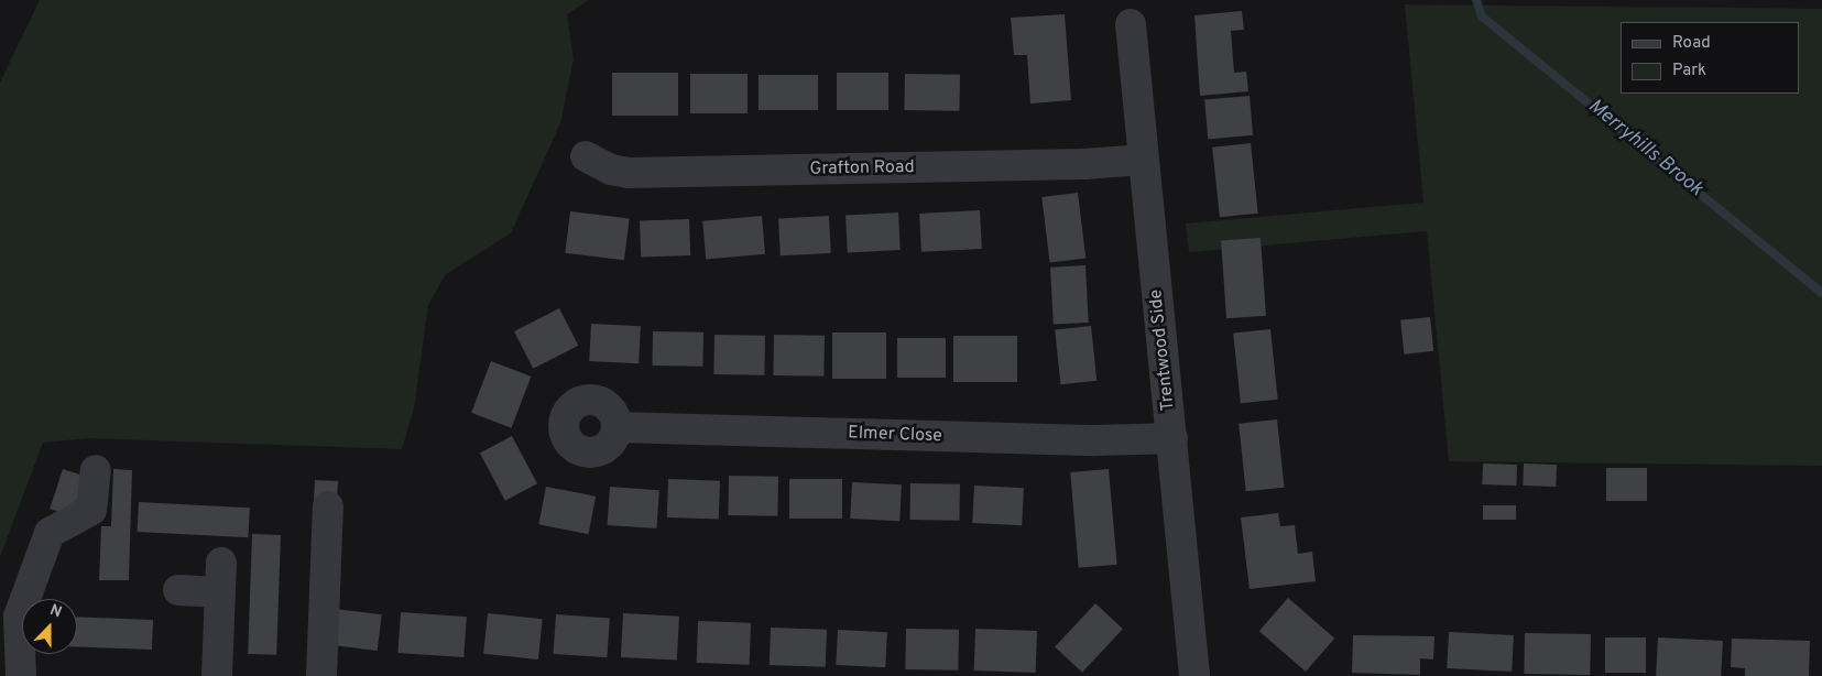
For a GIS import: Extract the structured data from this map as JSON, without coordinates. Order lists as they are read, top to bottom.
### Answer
{
  "streets": {
    "street": ["Grafton Road", "Trentwood Side", "Elmer Close"]
  },
  "crossings": [
    ["Grafton Road", "Trentwood Side"],
    ["Trentwood Side", "Elmer Close"]
  ],
  "water": ["Merryhills Brook"],
  "legend": ["Road", "Park"],
  "north": "top"
}
